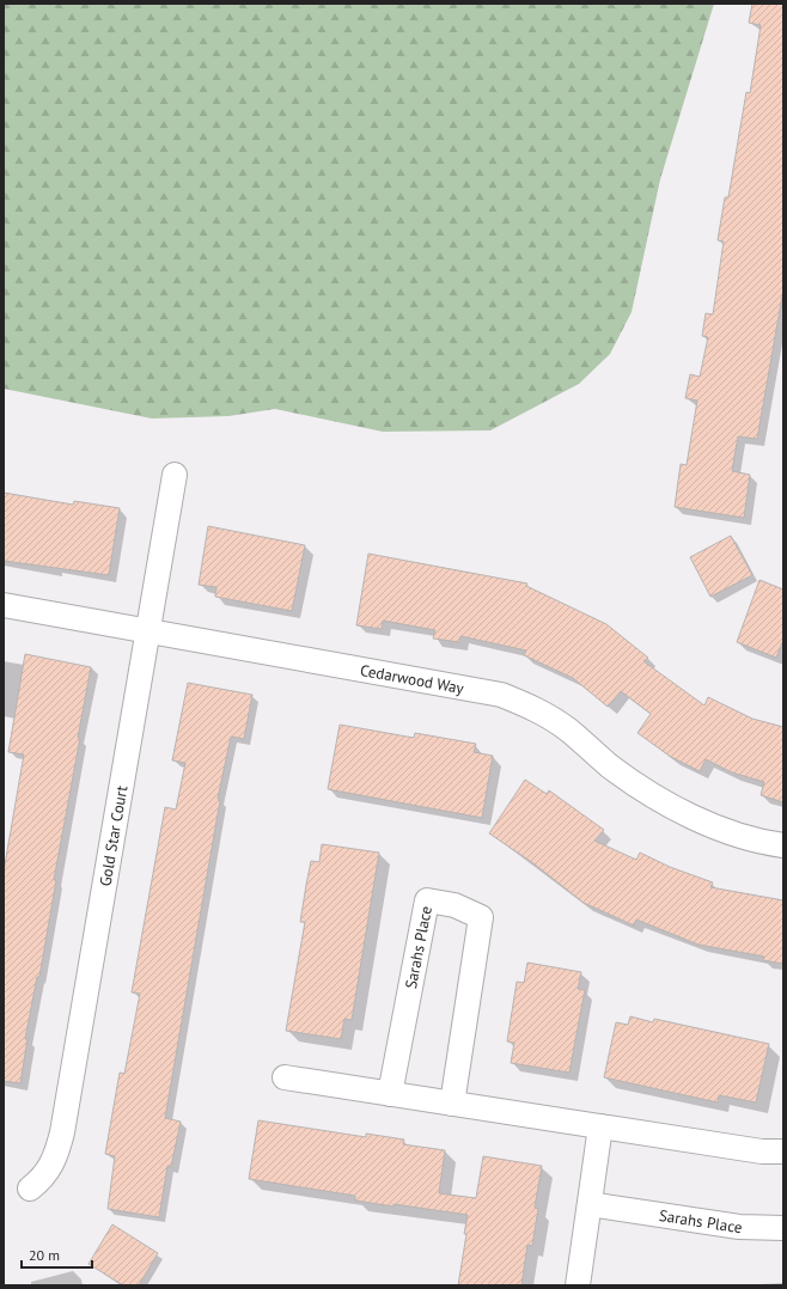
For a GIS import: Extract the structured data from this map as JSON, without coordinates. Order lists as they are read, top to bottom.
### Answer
{
  "streets": {
    "street": ["Cedarwood Way", "Gold Star Court", "Sarahs Place"]
  },
  "crossings": [
    ["Cedarwood Way", "Gold Star Court"]
  ],
  "scale_bar": "20 m"
}
